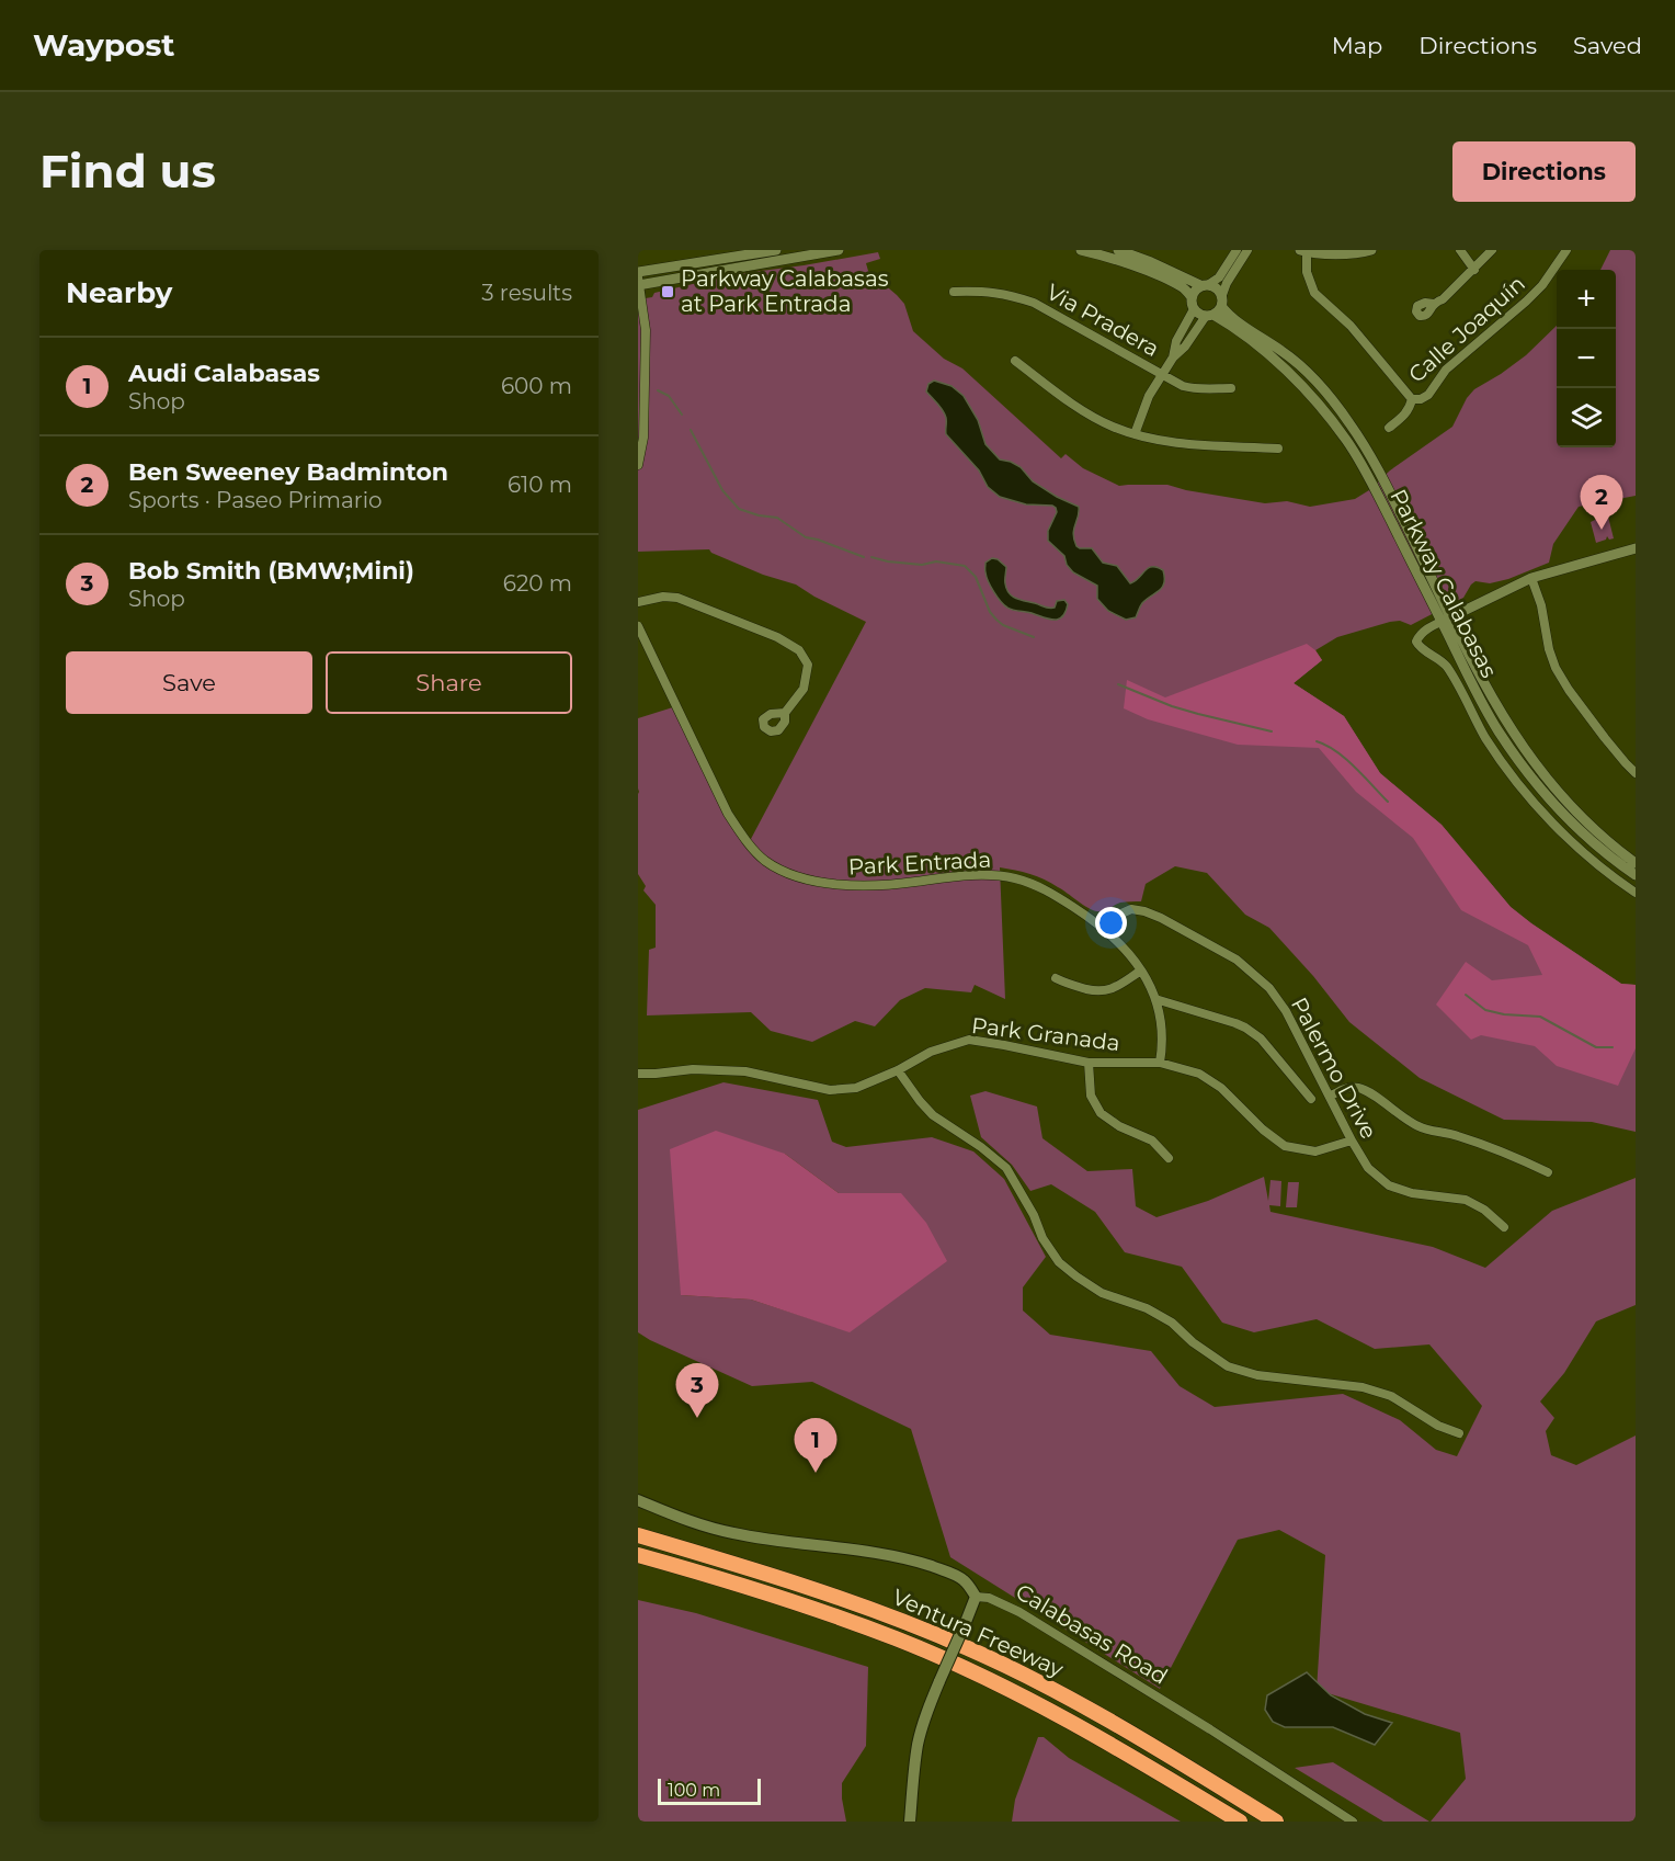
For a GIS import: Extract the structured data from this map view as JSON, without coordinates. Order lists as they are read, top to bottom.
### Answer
{
  "streets": {
    "highway": ["Ventura Freeway"],
    "main road": ["Calabasas Road"],
    "street": [
      "Via Pradera",
      "Calle Joaquín",
      "Parkway Calabasas",
      "Park Entrada",
      "Park Granada",
      "Palermo Drive"
    ]
  },
  "crossings": [
    ["Park Entrada", "Park Granada"],
    ["Park Entrada", "Palermo Drive"],
    ["Park Granada", "Palermo Drive"]
  ],
  "places": {
    "transit": ["Parkway Calabasas at Park Entrada"]
  },
  "scale_bar": "100 m",
  "page": {
    "header": "Waypost",
    "nav": ["Map", "Directions", "Saved"],
    "buttons": [
      "Directions",
      ["Save", "Share"]
    ],
    "title": "Find us",
    "heading": ["Nearby", "3 results"],
    "map_buttons": ["+", "−"],
    "list": [
      {
        "mark": "1",
        "name": "Audi Calabasas",
        "note": "Shop",
        "value": "600 m"
      },
      {
        "mark": "2",
        "name": "Ben Sweeney Badminton",
        "note": "Sports · Paseo Primario",
        "value": "610 m"
      },
      {
        "mark": "3",
        "name": "Bob Smith (BMW;Mini)",
        "note": "Shop",
        "value": "620 m"
      }
    ],
    "pins": ["2", "3", "1"],
    "scale": "100 m"
  }
}
